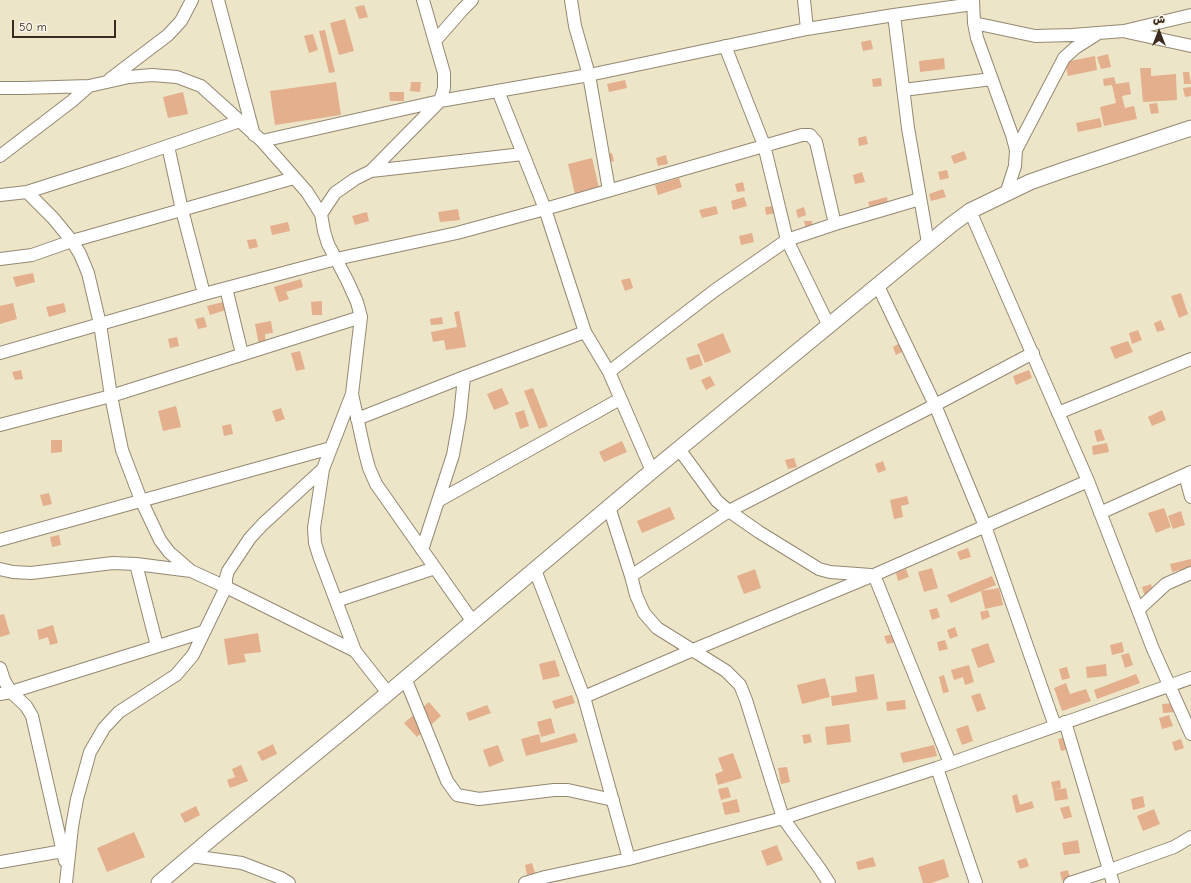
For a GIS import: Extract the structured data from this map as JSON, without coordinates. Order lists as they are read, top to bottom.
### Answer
{
  "scale_bar": "50 m",
  "north": "top"
}
